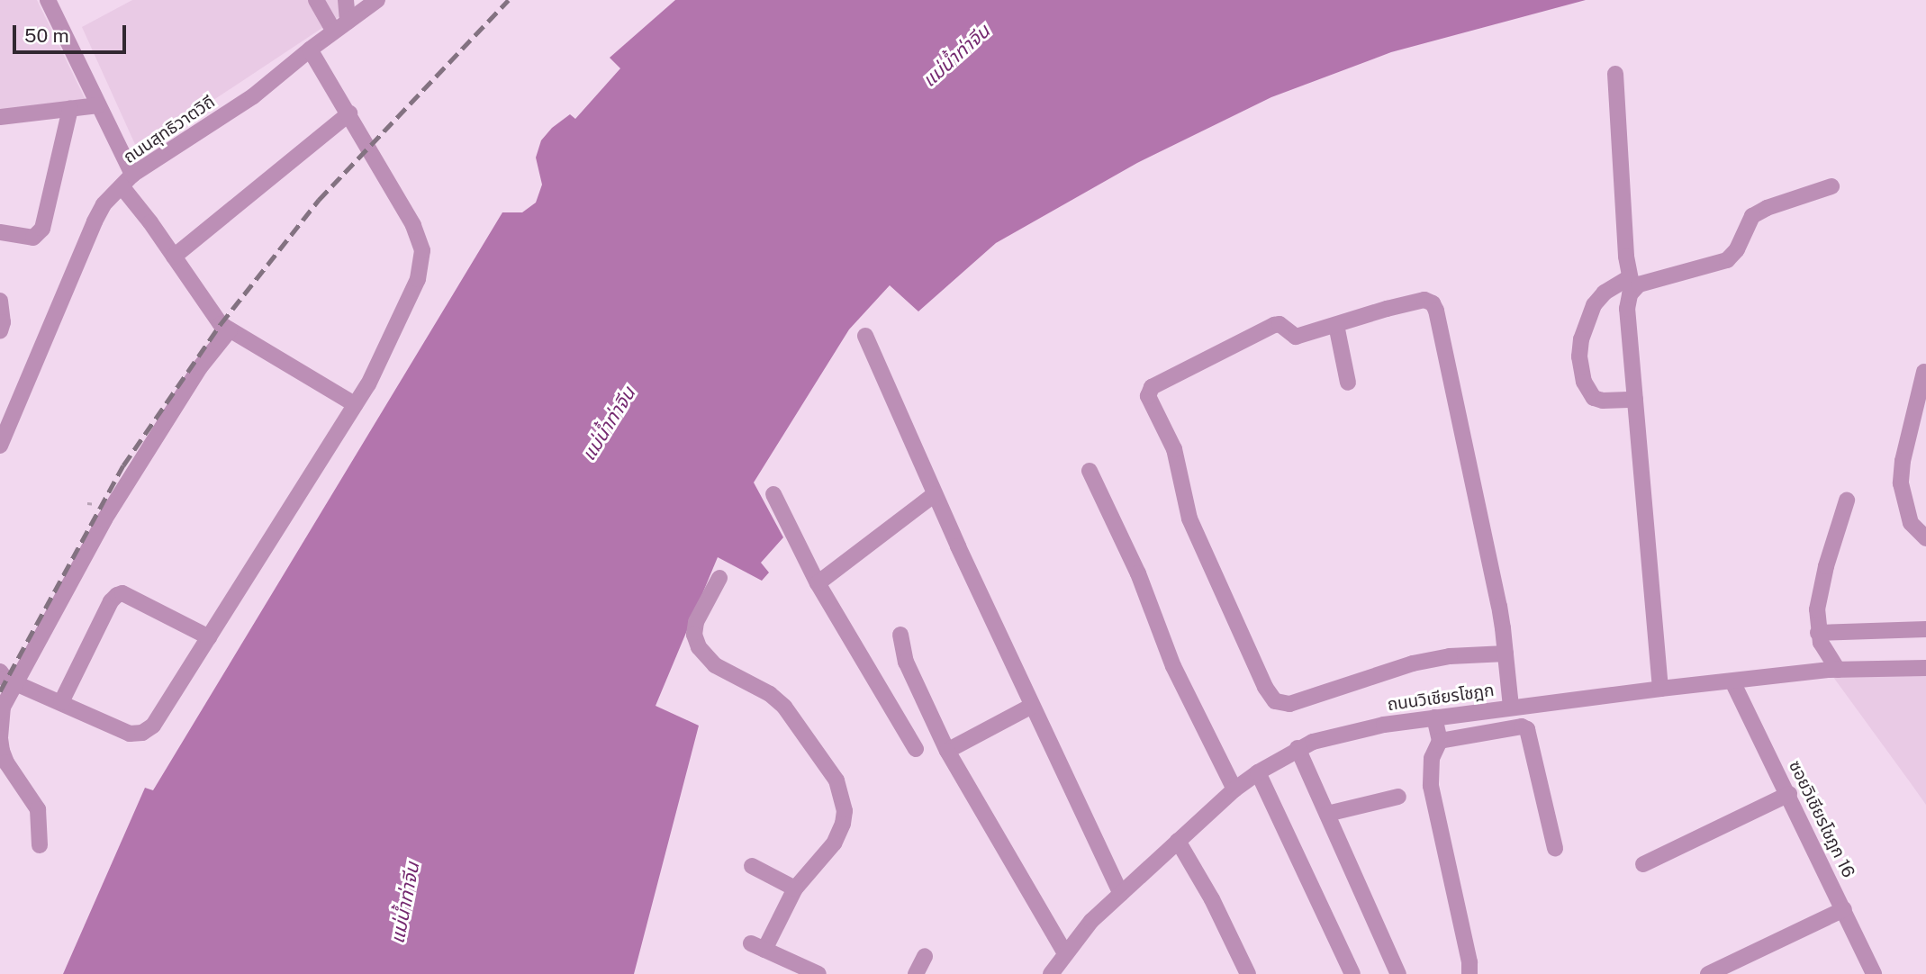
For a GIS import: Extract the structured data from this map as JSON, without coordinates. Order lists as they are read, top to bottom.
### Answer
{
  "streets": {
    "street": ["ถนนสุทธิวาตวิถี", "ถนนวิเชียรโชฎก", "ซอยวิเชียรโชฎก 16"]
  },
  "crossings": [
    ["ถนนวิเชียรโชฎก", "ซอยวิเชียรโชฎก 16"]
  ],
  "water": ["แม่น้ำท่าจีน"],
  "scale_bar": "50 m"
}
